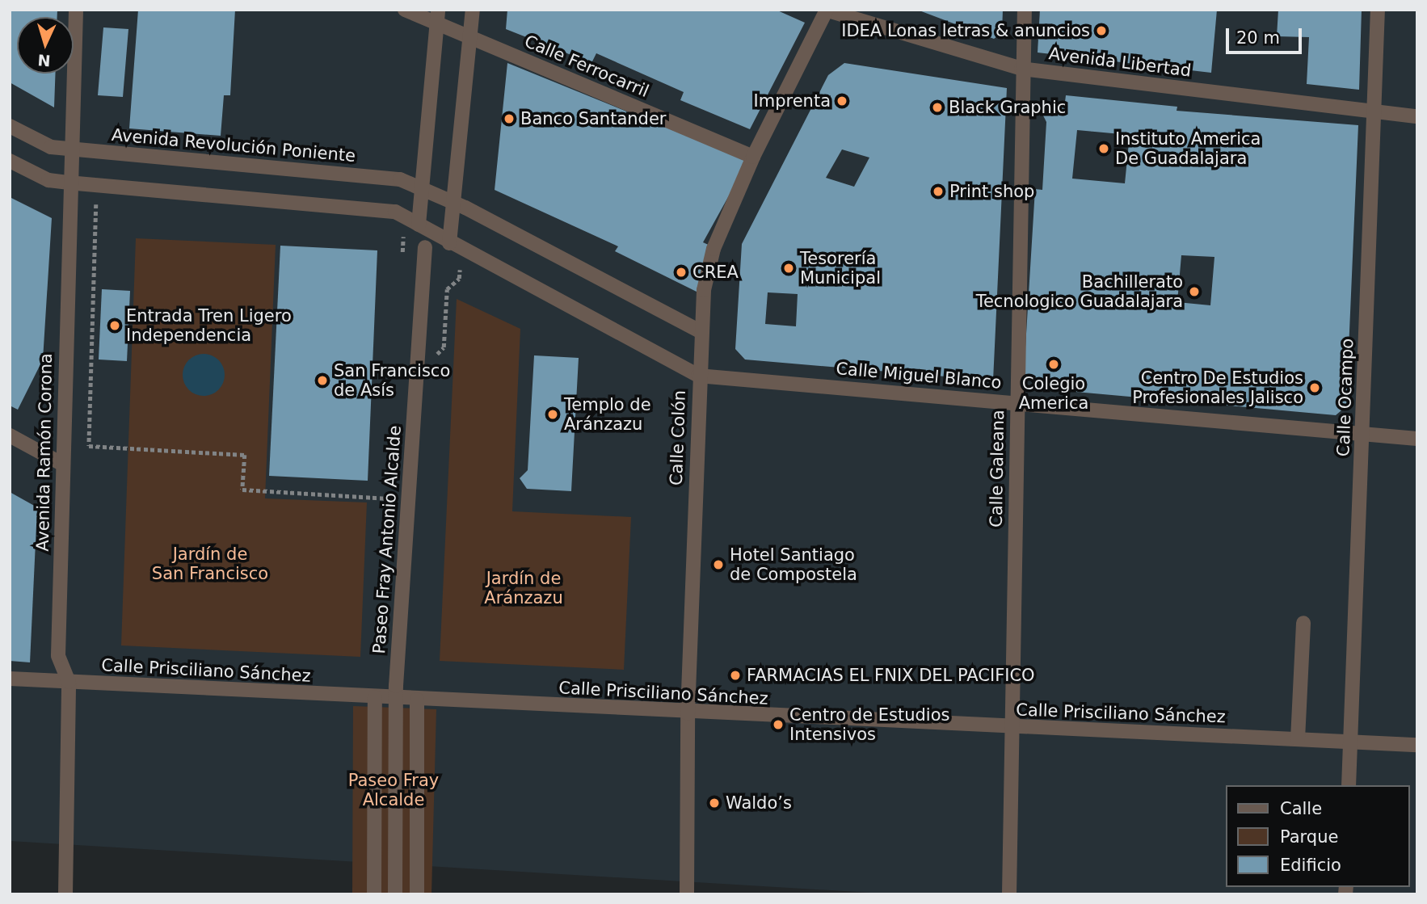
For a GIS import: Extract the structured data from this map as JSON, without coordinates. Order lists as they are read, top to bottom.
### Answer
{
  "streets": {
    "street": [
      "Avenida Libertad",
      "Calle Ferrocarril",
      "Avenida Revolución Poniente",
      "Calle Miguel Blanco",
      "Calle Ocampo",
      "Calle Colón",
      "Avenida Ramón Corona",
      "Calle Galeana",
      "Paseo Fray Antonio Alcalde",
      "Calle Prisciliano Sánchez"
    ]
  },
  "crossings": [
    ["Avenida Libertad", "Calle Ocampo"],
    ["Avenida Libertad", "Calle Colón"],
    ["Avenida Libertad", "Calle Galeana"],
    ["Calle Ferrocarril", "Calle Colón"],
    ["Avenida Revolución Poniente", "Avenida Ramón Corona"],
    ["Calle Miguel Blanco", "Calle Ocampo"],
    ["Calle Miguel Blanco", "Calle Colón"],
    ["Calle Miguel Blanco", "Calle Galeana"],
    ["Calle Ocampo", "Calle Prisciliano Sánchez"],
    ["Calle Colón", "Calle Prisciliano Sánchez"],
    ["Avenida Ramón Corona", "Calle Prisciliano Sánchez"],
    ["Calle Galeana", "Calle Prisciliano Sánchez"],
    ["Paseo Fray Antonio Alcalde", "Calle Prisciliano Sánchez"]
  ],
  "parks": ["Jardín de San Francisco", "Jardín de Aránzazu", "Paseo Fray Alcalde"],
  "places": [
    "IDEA Lonas letras & anuncios",
    "Imprenta",
    "Black Graphic",
    "Banco Santander",
    "Instituto America De Guadalajara",
    "Print shop",
    "Tesorería Municipal",
    "CREA",
    "Bachillerato Tecnologico Guadalajara",
    "Entrada Tren Ligero Independencia",
    "Colegio America",
    "San Francisco de Asís",
    "Centro De Estudios Profesionales Jalisco",
    "Templo de Aránzazu",
    "Hotel Santiago de Compostela",
    "FARMACIAS EL FNIX DEL PACIFICO",
    "Centro de Estudios Intensivos",
    "Waldo’s"
  ],
  "legend": ["Calle", "Parque", "Edificio"],
  "scale_bar": "20 m",
  "north": "bottom"
}
